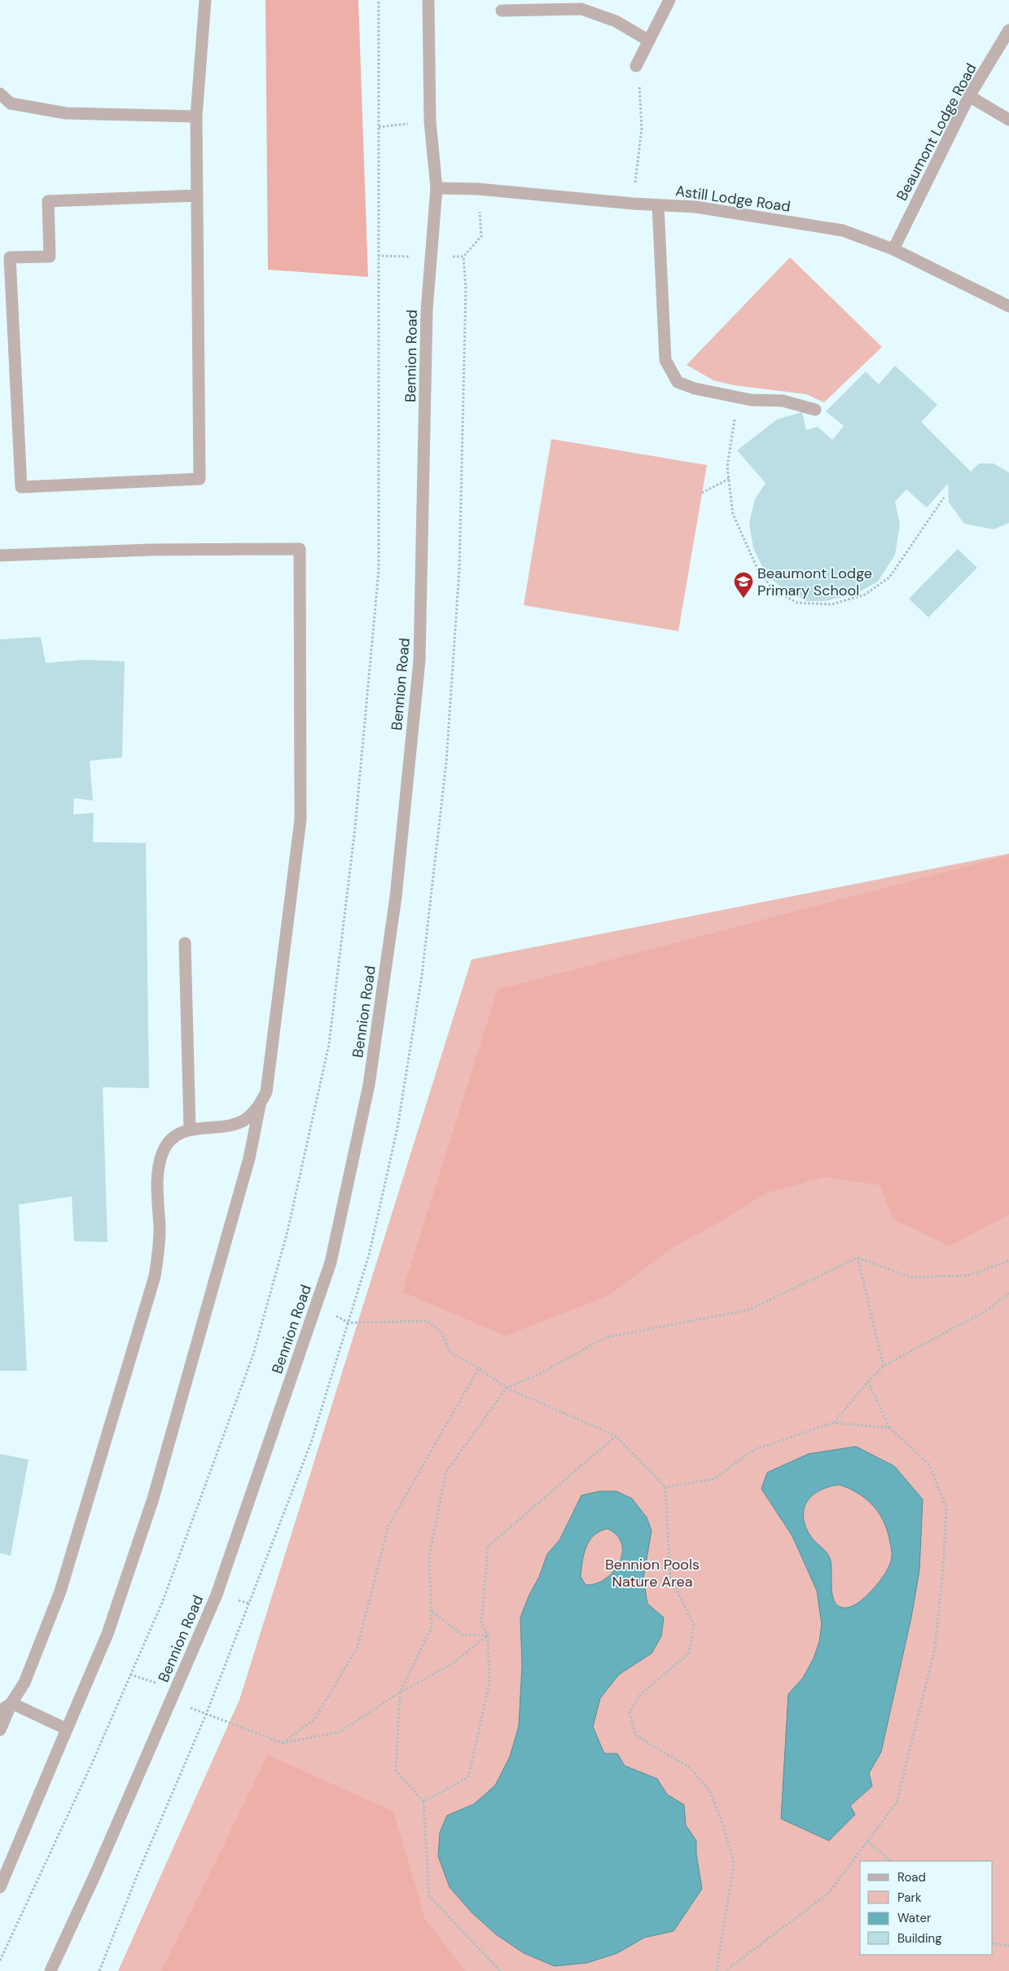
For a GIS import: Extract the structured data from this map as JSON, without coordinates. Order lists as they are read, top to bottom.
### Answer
{
  "streets": {
    "street": ["Beaumont Lodge Road", "Astill Lodge Road", "Bennion Road"]
  },
  "crossings": [
    ["Beaumont Lodge Road", "Astill Lodge Road"],
    ["Astill Lodge Road", "Bennion Road"]
  ],
  "parks": ["Bennion Pools Nature Area"],
  "places": {
    "school or university": ["Beaumont Lodge Primary School"]
  },
  "legend": [
    "Road",
    "Park",
    "Water",
    "Building"
  ]
}
